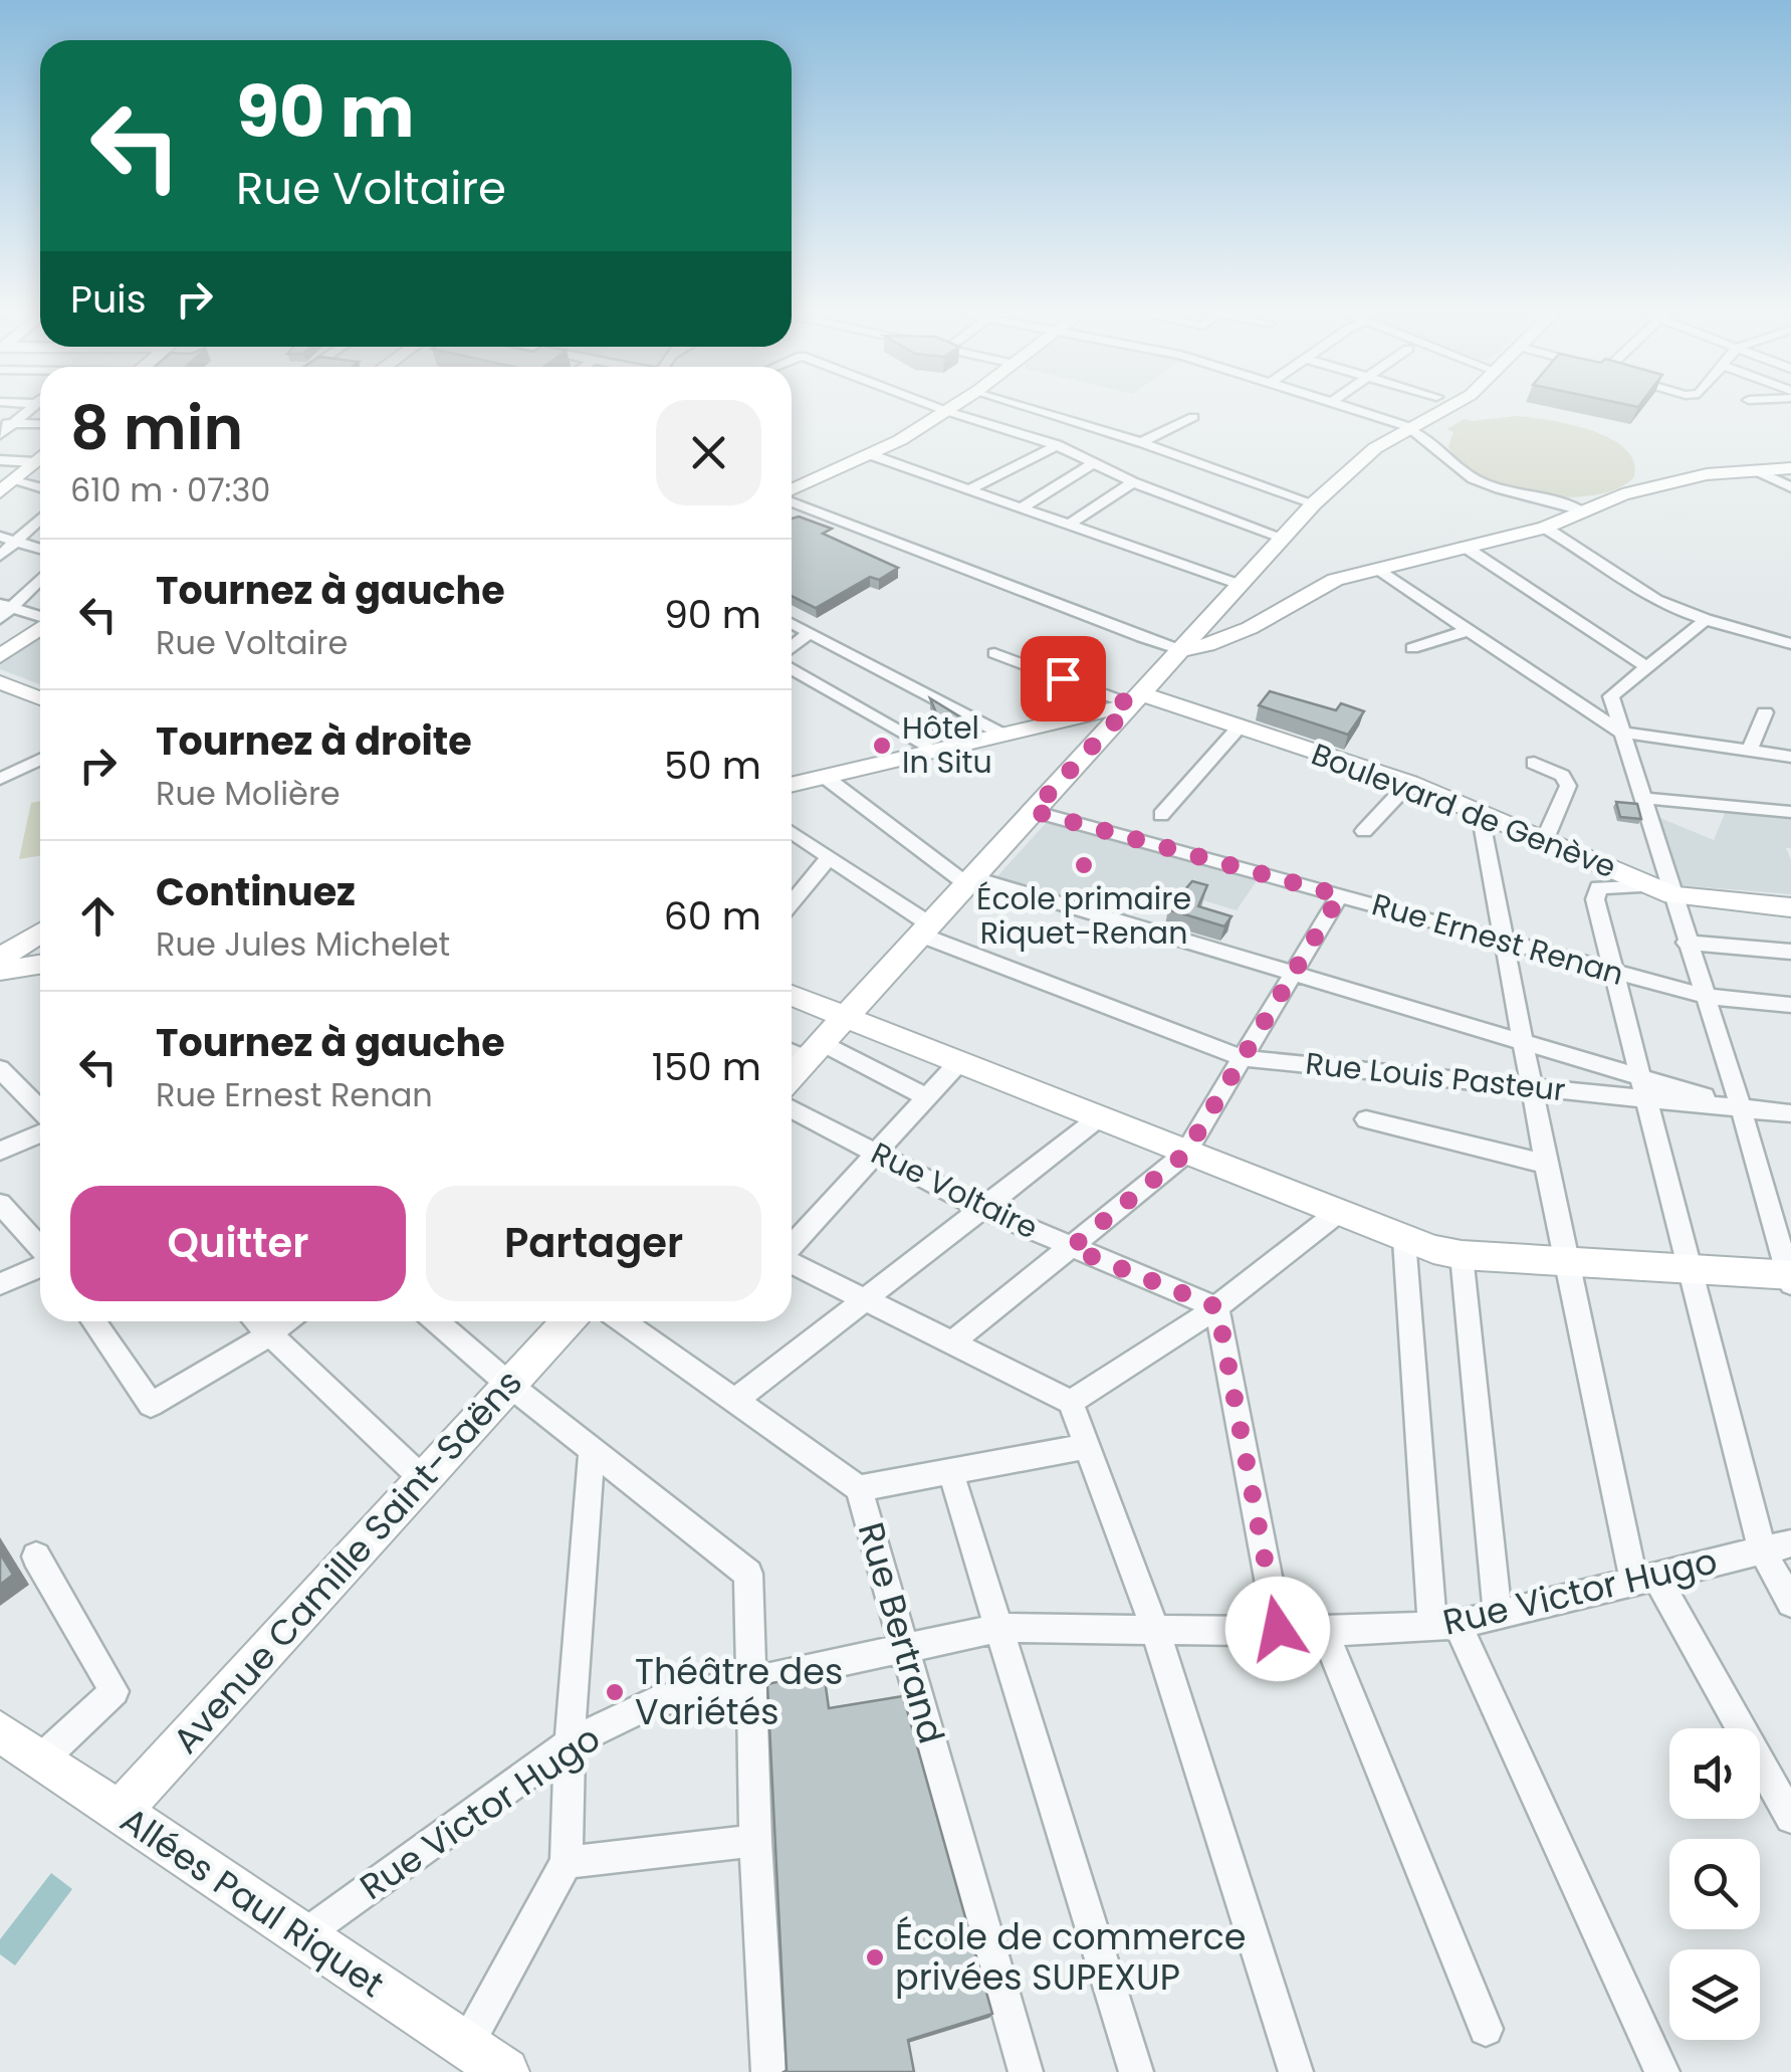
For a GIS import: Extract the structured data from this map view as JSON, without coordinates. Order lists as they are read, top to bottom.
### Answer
{
  "streets": {
    "main road": ["Boulevard de Genève", "Avenue Camille Saint-Saëns", "Allées Paul Riquet"],
    "street": [
      "Rue Ernest Renan",
      "Rue Louis Pasteur",
      "Rue Voltaire",
      "Rue Victor Hugo",
      "Rue Bertrand"
    ]
  },
  "crossings": [
    ["Avenue Camille Saint-Saëns", "Allées Paul Riquet"],
    ["Rue Victor Hugo", "Rue Bertrand"],
    ["Rue Victor Hugo", "Allées Paul Riquet"]
  ],
  "places": [
    "Hôtel In Situ",
    "École primaire Riquet-Renan",
    "Théâtre des Variétés",
    "École de commerce privées SUPEXUP"
  ],
  "page": {
    "turn": ["90 m", "Rue Voltaire"],
    "then": "Puis",
    "heading": ["8 min", "610 m · 07:30"],
    "list": [
      {
        "name": "Tournez à gauche",
        "note": "Rue Voltaire",
        "value": "90 m"
      },
      {
        "name": "Tournez à droite",
        "note": "Rue Molière",
        "value": "50 m"
      },
      {
        "name": "Continuez",
        "note": "Rue Jules Michelet",
        "value": "60 m"
      },
      {
        "name": "Tournez à gauche",
        "note": "Rue Ernest Renan",
        "value": "150 m"
      }
    ],
    "buttons": ["Quitter", "Partager"]
  }
}
